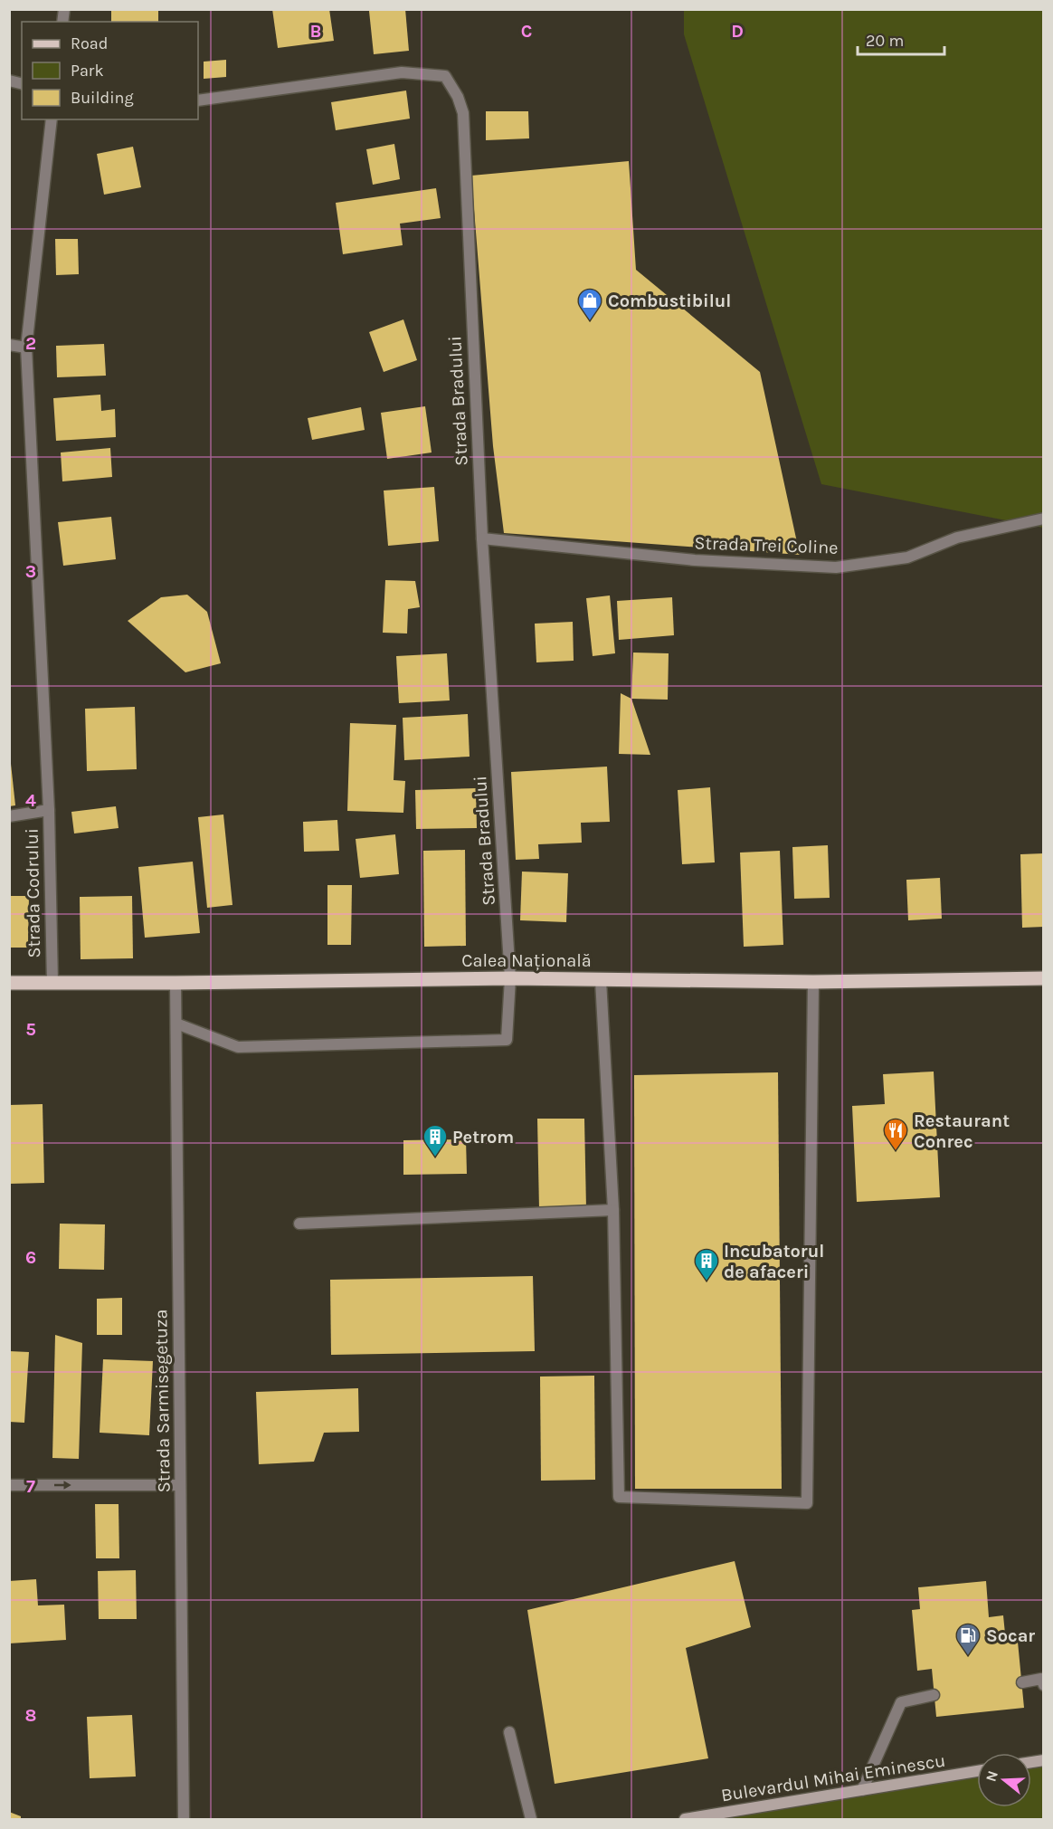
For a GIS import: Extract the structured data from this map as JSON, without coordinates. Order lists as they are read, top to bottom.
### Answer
{
  "streets": {
    "main road": ["Calea Națională", "Bulevardul Mihai Eminescu"],
    "street": [
      "Strada Bradului",
      "Strada Trei Coline",
      "Strada Codrului",
      "Strada Sarmisegetuza"
    ]
  },
  "crossings": [
    ["Strada Bradului", "Strada Trei Coline"],
    ["Strada Bradului", "Calea Națională"],
    ["Strada Bradului", "Strada Sarmisegetuza"],
    ["Strada Codrului", "Calea Națională"],
    ["Calea Națională", "Strada Sarmisegetuza"]
  ],
  "places": {
    "shop": ["Combustibilul"],
    "restaurant": ["Restaurant Conrec"],
    "building": ["Petrom", "Incubatorul de afaceri"],
    "fuel station": ["Socar"]
  },
  "legend": ["Road", "Park", "Building"],
  "scale_bar": "20 m",
  "north": "left",
  "grid": {
    "columns": ["B", "C", "D"],
    "rows": [
      "2",
      "3",
      "4",
      "5",
      "6",
      "7",
      "8"
    ]
  }
}
